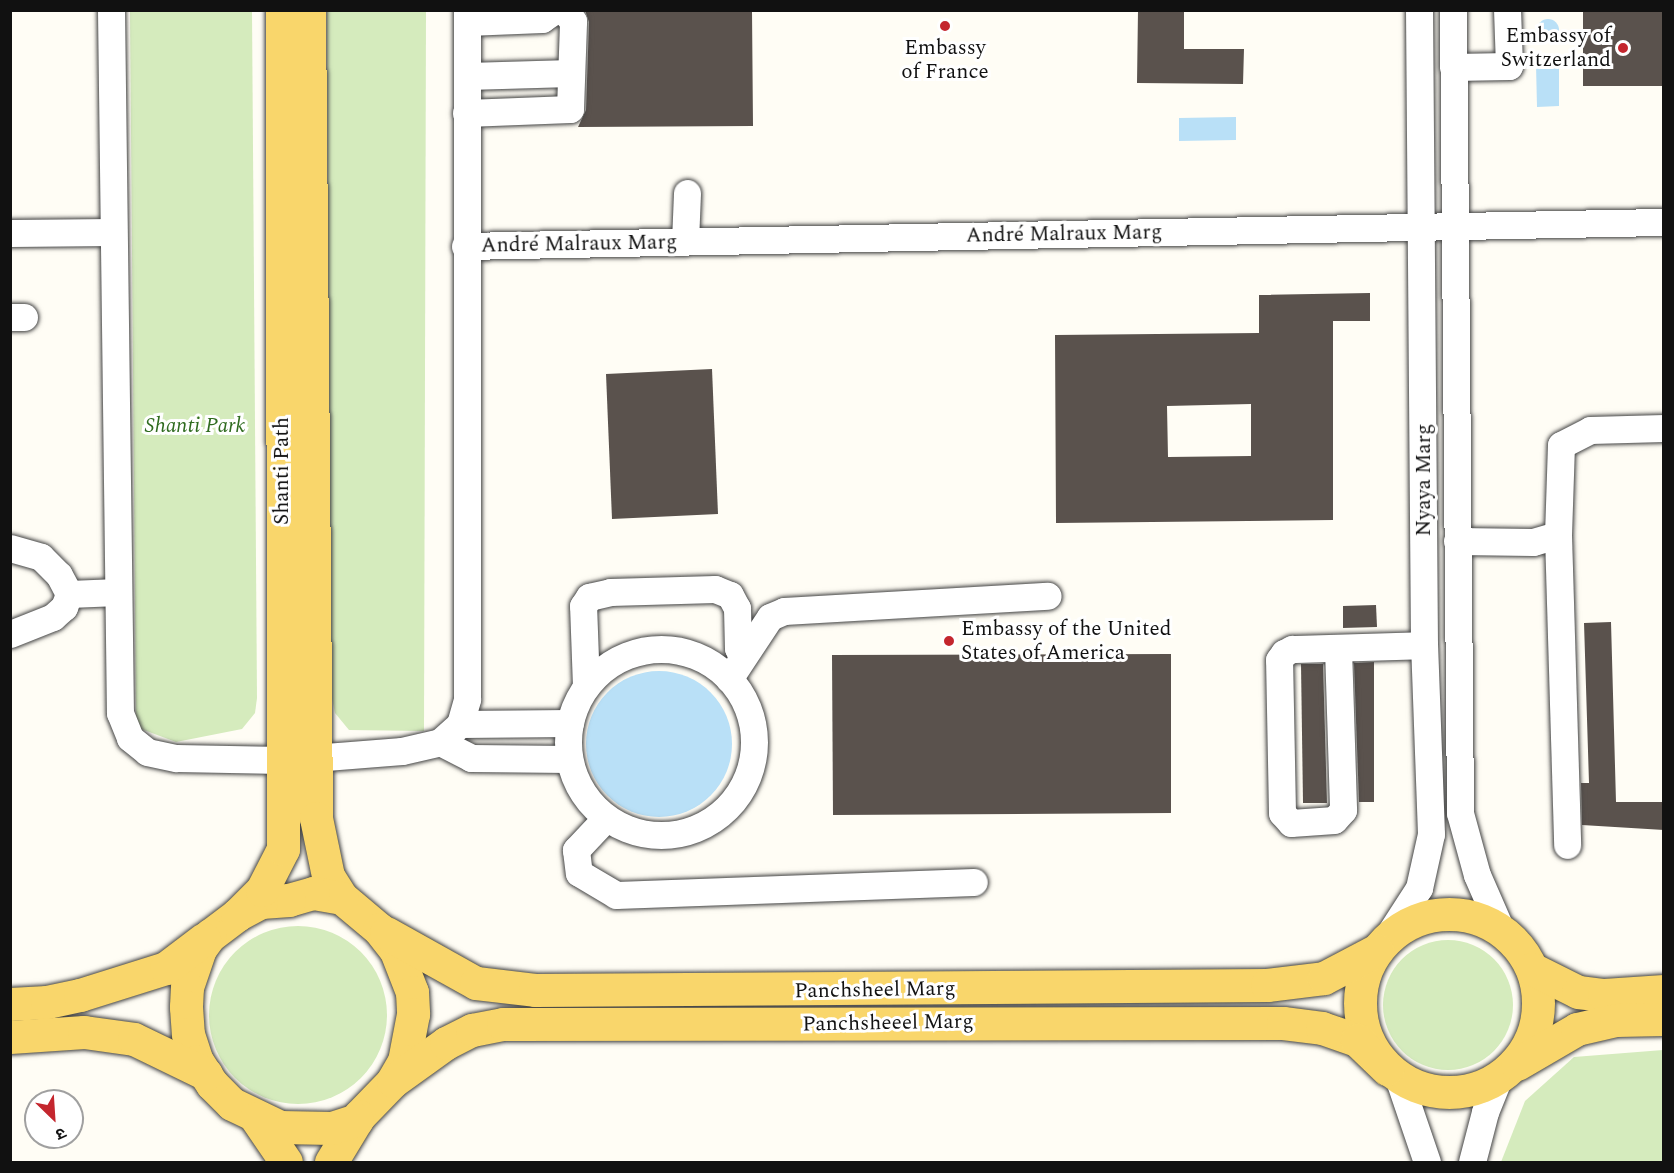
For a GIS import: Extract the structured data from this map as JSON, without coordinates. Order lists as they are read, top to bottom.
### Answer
{
  "streets": {
    "main road": ["Shanti Path", "Panchsheel Marg", "Panchsheeel Marg"],
    "street": ["André Malraux Marg", "Nyaya Marg"]
  },
  "crossings": [
    ["André Malraux Marg", "Nyaya Marg"],
    ["Nyaya Marg", "Panchsheel Marg"],
    ["Nyaya Marg", "Panchsheeel Marg"],
    ["Panchsheel Marg", "Panchsheeel Marg"]
  ],
  "parks": ["Shanti Park"],
  "places": ["Embassy of France", "Embassy of Switzerland", "Embassy of the United States of America"],
  "north": "bottom right"
}
